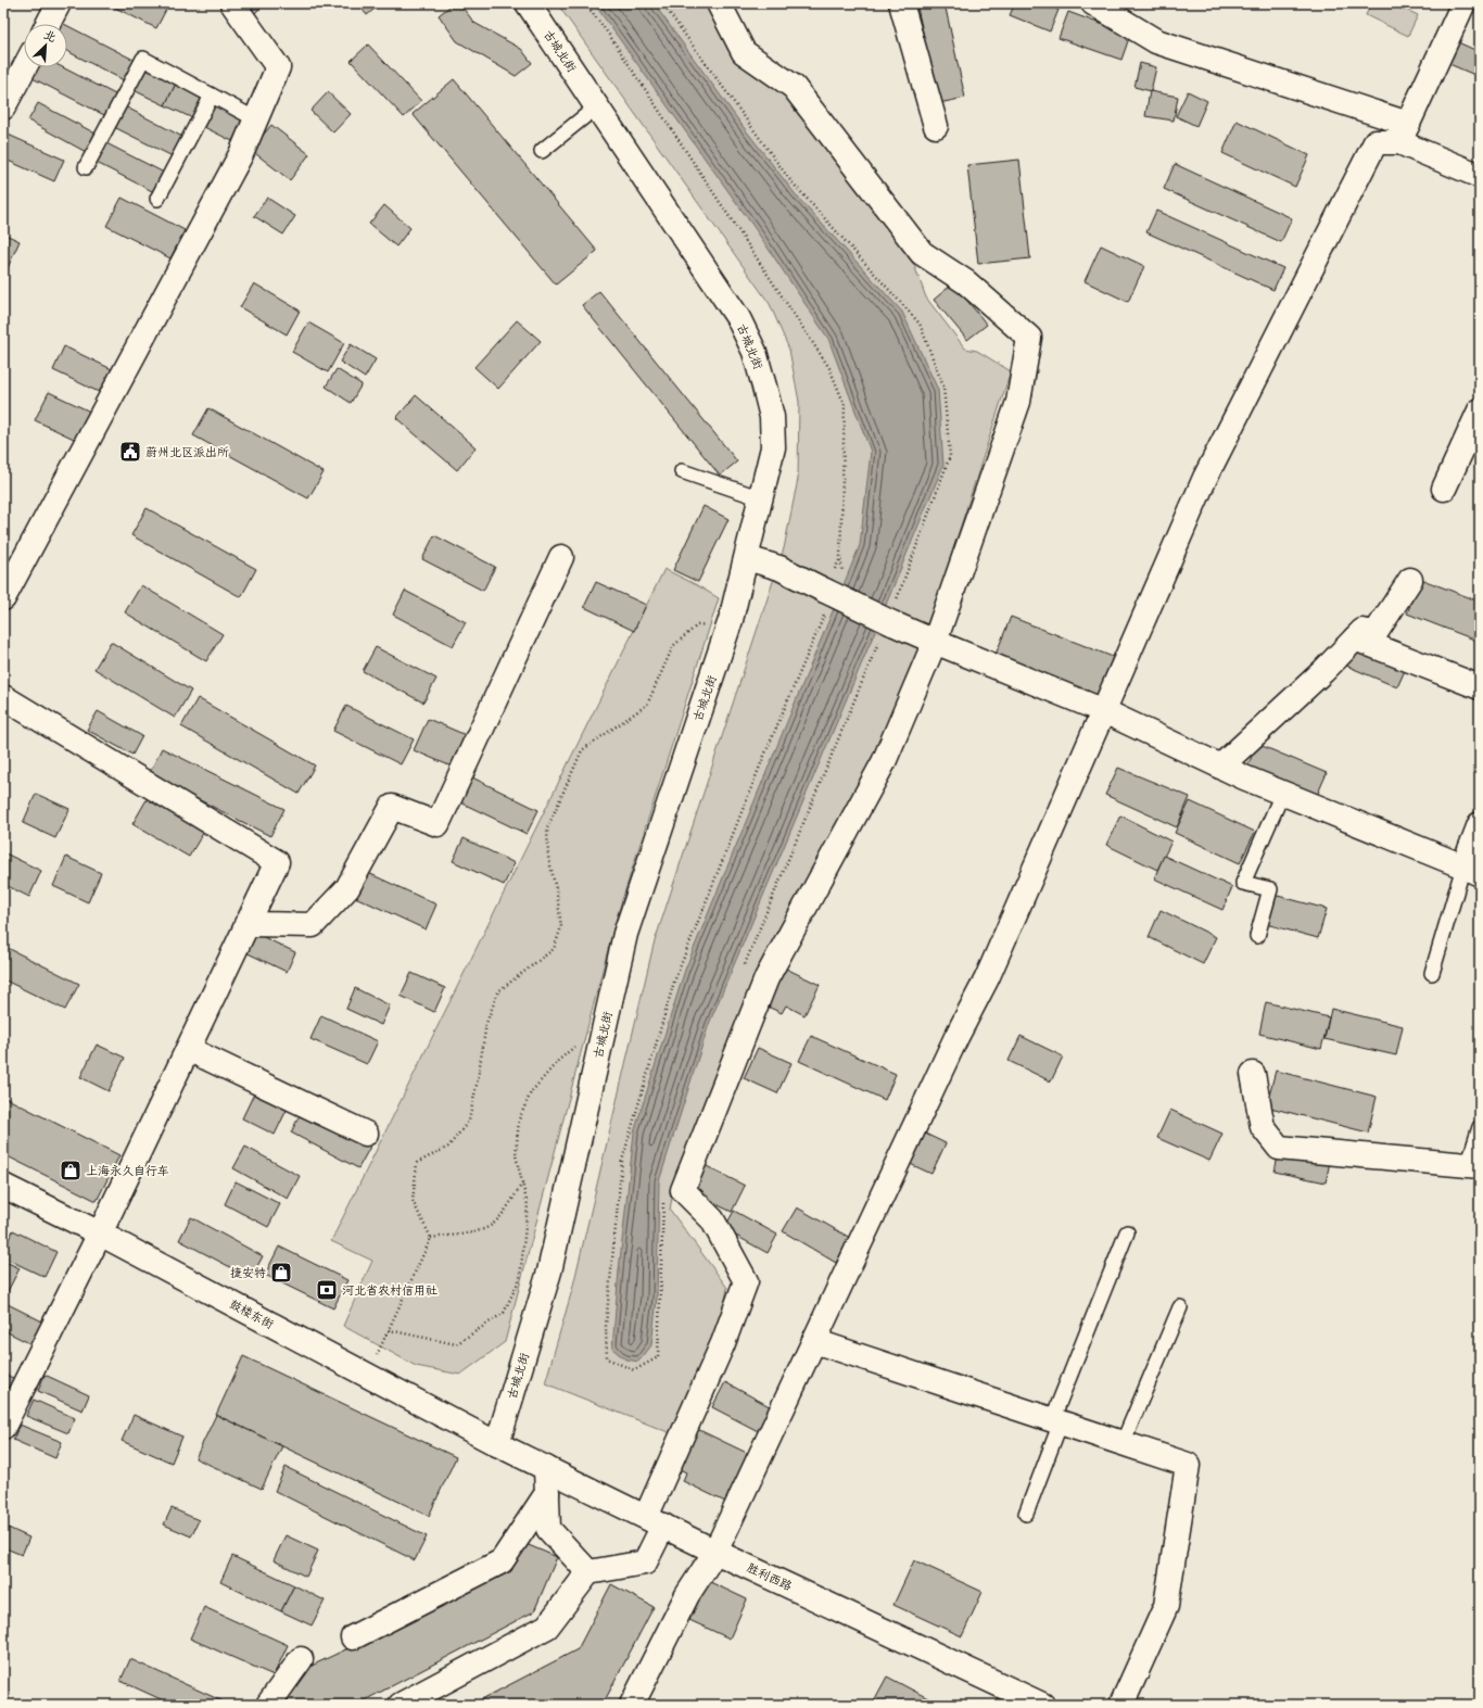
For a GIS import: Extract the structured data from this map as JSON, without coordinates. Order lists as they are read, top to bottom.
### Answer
{
  "streets": {
    "street": ["古城北街", "鼓楼东街", "胜利西路"]
  },
  "crossings": [
    ["古城北街", "鼓楼东街"],
    ["古城北街", "胜利西路"],
    ["鼓楼东街", "胜利西路"]
  ],
  "places": {
    "public building": ["蔚州北区派出所"],
    "shop": ["上海永久自行车", "捷安特"],
    "bank": ["河北省农村信用社"]
  },
  "north": "top right"
}
